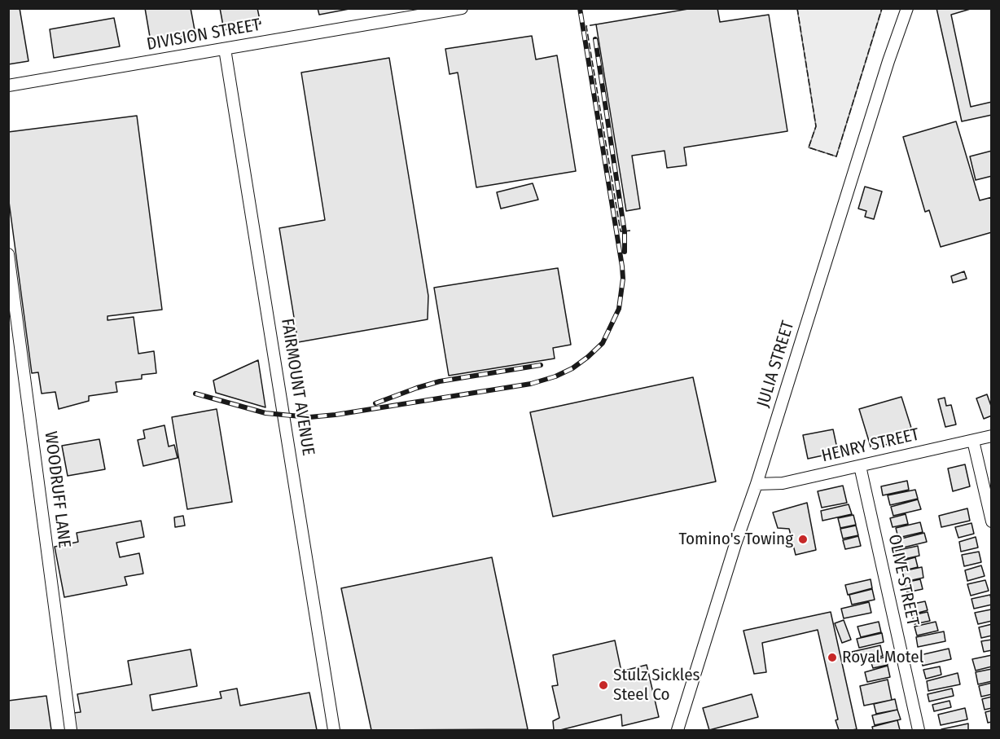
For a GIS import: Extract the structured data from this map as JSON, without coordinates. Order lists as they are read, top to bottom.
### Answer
{
  "streets": {
    "street": [
      "DIVISION STREET",
      "JULIA STREET",
      "FAIRMOUNT AVENUE",
      "HENRY STREET",
      "WOODRUFF LANE",
      "OLIVE STREET"
    ]
  },
  "crossings": [
    ["DIVISION STREET", "FAIRMOUNT AVENUE"],
    ["JULIA STREET", "HENRY STREET"],
    ["HENRY STREET", "OLIVE STREET"]
  ],
  "places": ["Tomino's Towing", "Royal Motel", "Stulz Sickles Steel Co"]
}
